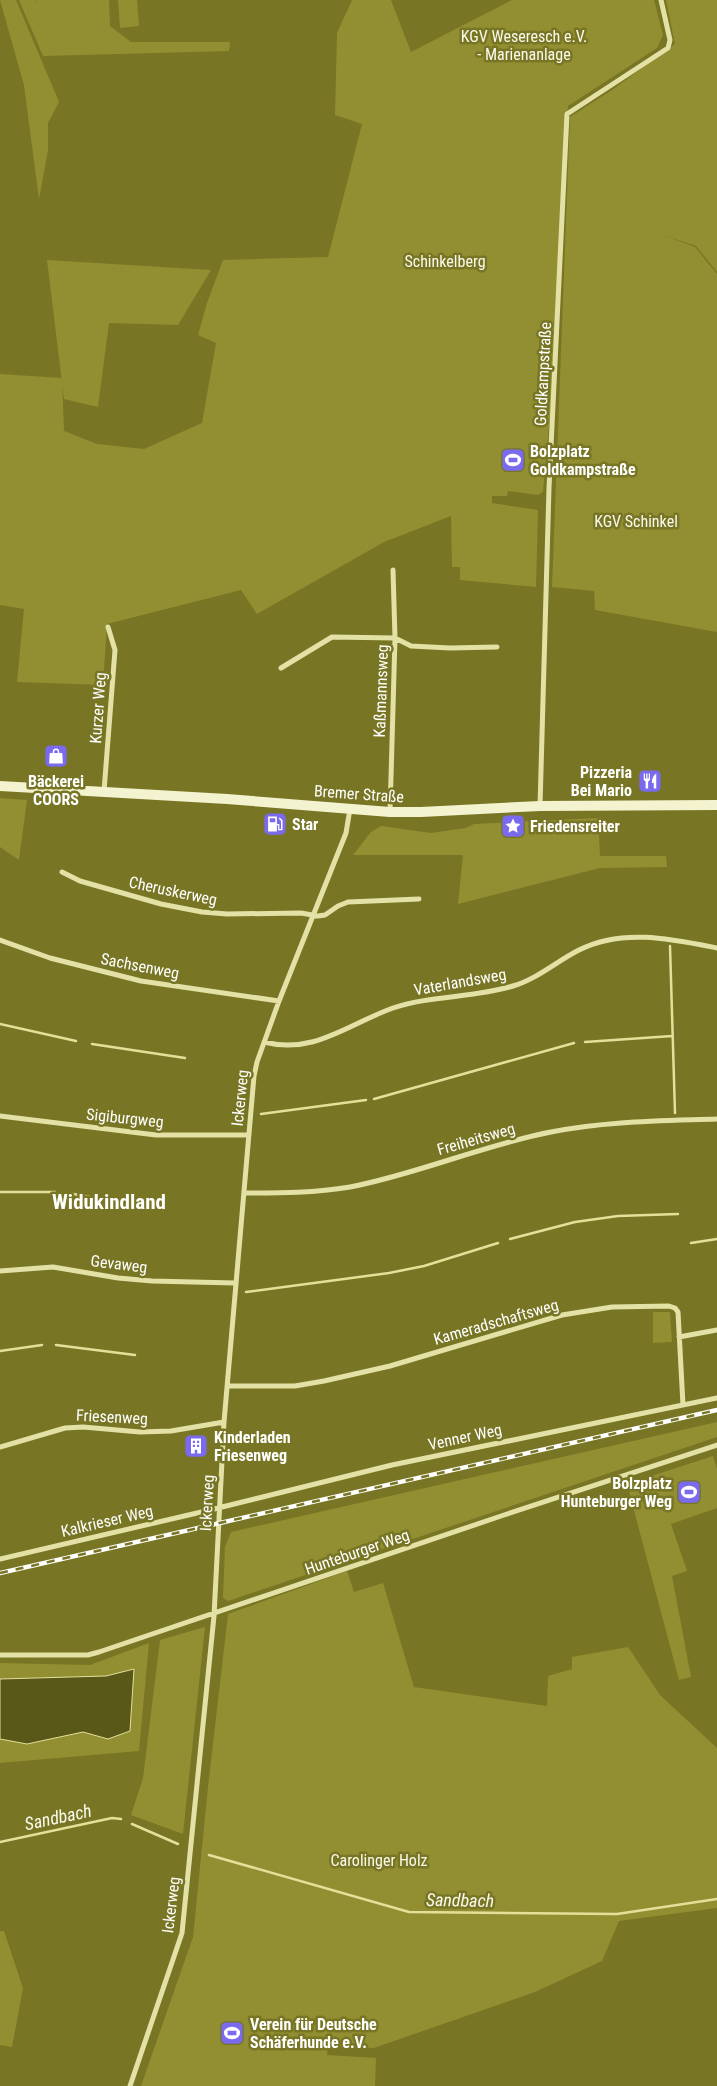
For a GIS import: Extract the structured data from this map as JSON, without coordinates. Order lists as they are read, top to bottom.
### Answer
{
  "streets": {
    "main road": ["Bremer Straße"],
    "street": [
      "Goldkampstraße",
      "Kaßmannsweg",
      "Kurzer Weg",
      "Cheruskerweg",
      "Sachsenweg",
      "Vaterlandsweg",
      "Ickerweg",
      "Sigiburgweg",
      "Freiheitsweg",
      "Gevaweg",
      "Kameradschaftsweg",
      "Friesenweg",
      "Venner Weg",
      "Kalkrieser Weg",
      "Hunteburger Weg"
    ]
  },
  "crossings": [
    ["Goldkampstraße", "Bremer Straße"],
    ["Kaßmannsweg", "Bremer Straße"],
    ["Kurzer Weg", "Bremer Straße"],
    ["Bremer Straße", "Ickerweg"],
    ["Cheruskerweg", "Ickerweg"],
    ["Sachsenweg", "Ickerweg"],
    ["Vaterlandsweg", "Ickerweg"],
    ["Ickerweg", "Sigiburgweg"],
    ["Ickerweg", "Freiheitsweg"],
    ["Ickerweg", "Gevaweg"],
    ["Ickerweg", "Kameradschaftsweg"],
    ["Ickerweg", "Friesenweg"],
    ["Ickerweg", "Venner Weg"],
    ["Ickerweg", "Kalkrieser Weg"],
    ["Ickerweg", "Hunteburger Weg"],
    ["Kameradschaftsweg", "Venner Weg"],
    ["Venner Weg", "Kalkrieser Weg"]
  ],
  "districts": ["Widukindland"],
  "water": ["Sandbach"],
  "parks": [
    "KGV Weseresch e.V. - Marienanlage",
    "Schinkelberg",
    "KGV Schinkel",
    "Carolinger Holz"
  ],
  "places": {
    "sports": ["Bolzplatz Goldkampstraße", "Bolzplatz Hunteburger Weg", "Verein für Deutsche Schäferhunde e.V."],
    "shop": ["Bäckerei COORS"],
    "restaurant": ["Pizzeria Bei Mario"],
    "fuel station": ["Star"],
    "place": ["Friedensreiter"],
    "building": ["Kinderladen Friesenweg"]
  }
}
